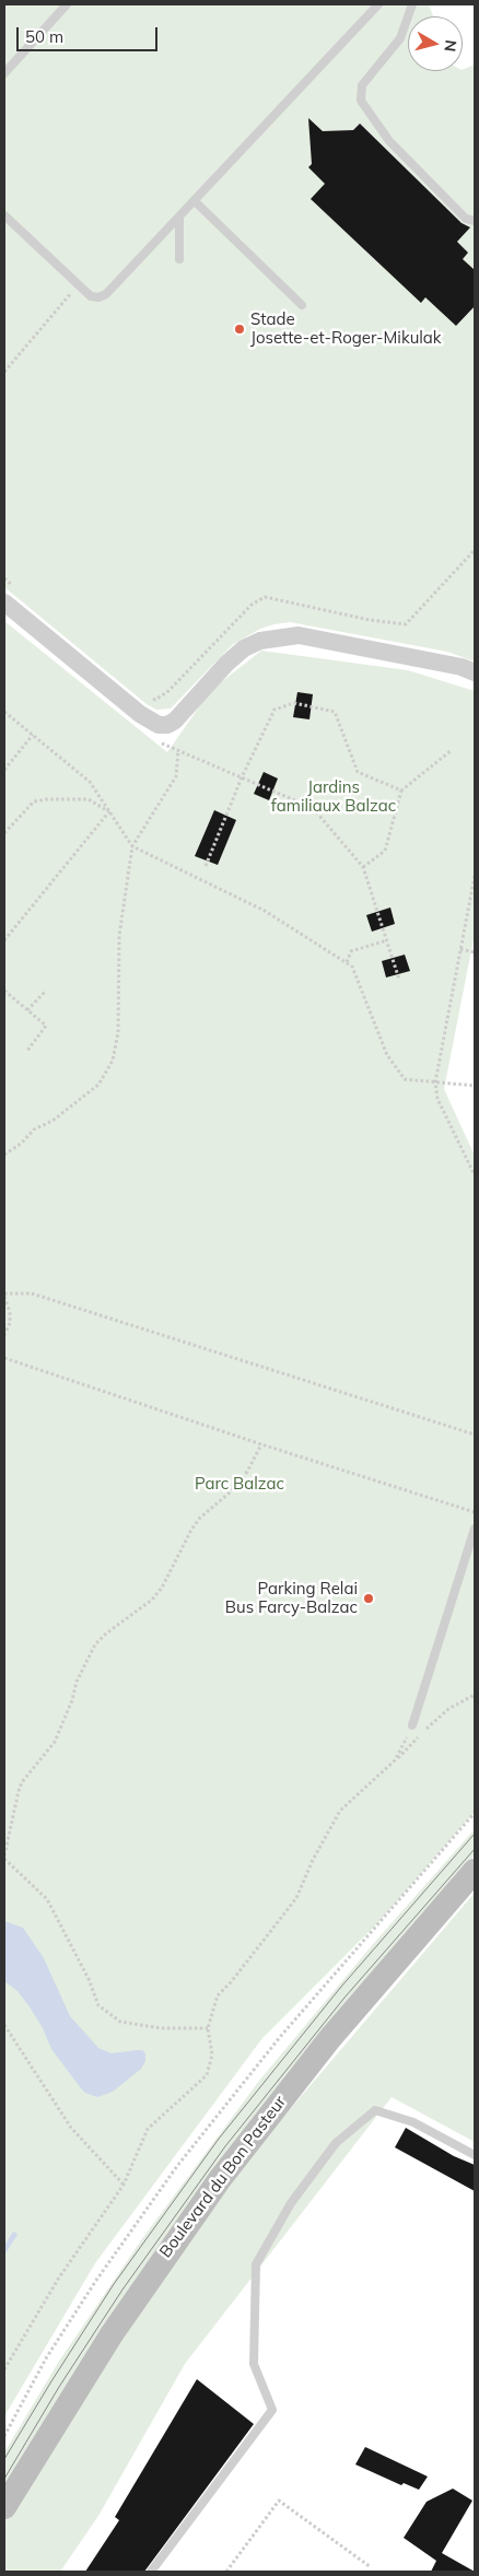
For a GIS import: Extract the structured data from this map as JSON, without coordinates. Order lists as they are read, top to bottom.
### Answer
{
  "streets": {
    "street": ["Boulevard du Bon Pasteur"]
  },
  "parks": ["Jardins familiaux Balzac", "Parc Balzac"],
  "places": ["Stade Josette-et-Roger-Mikulak", "Parking Relai Bus Farcy-Balzac"],
  "scale_bar": "50 m",
  "north": "right"
}
